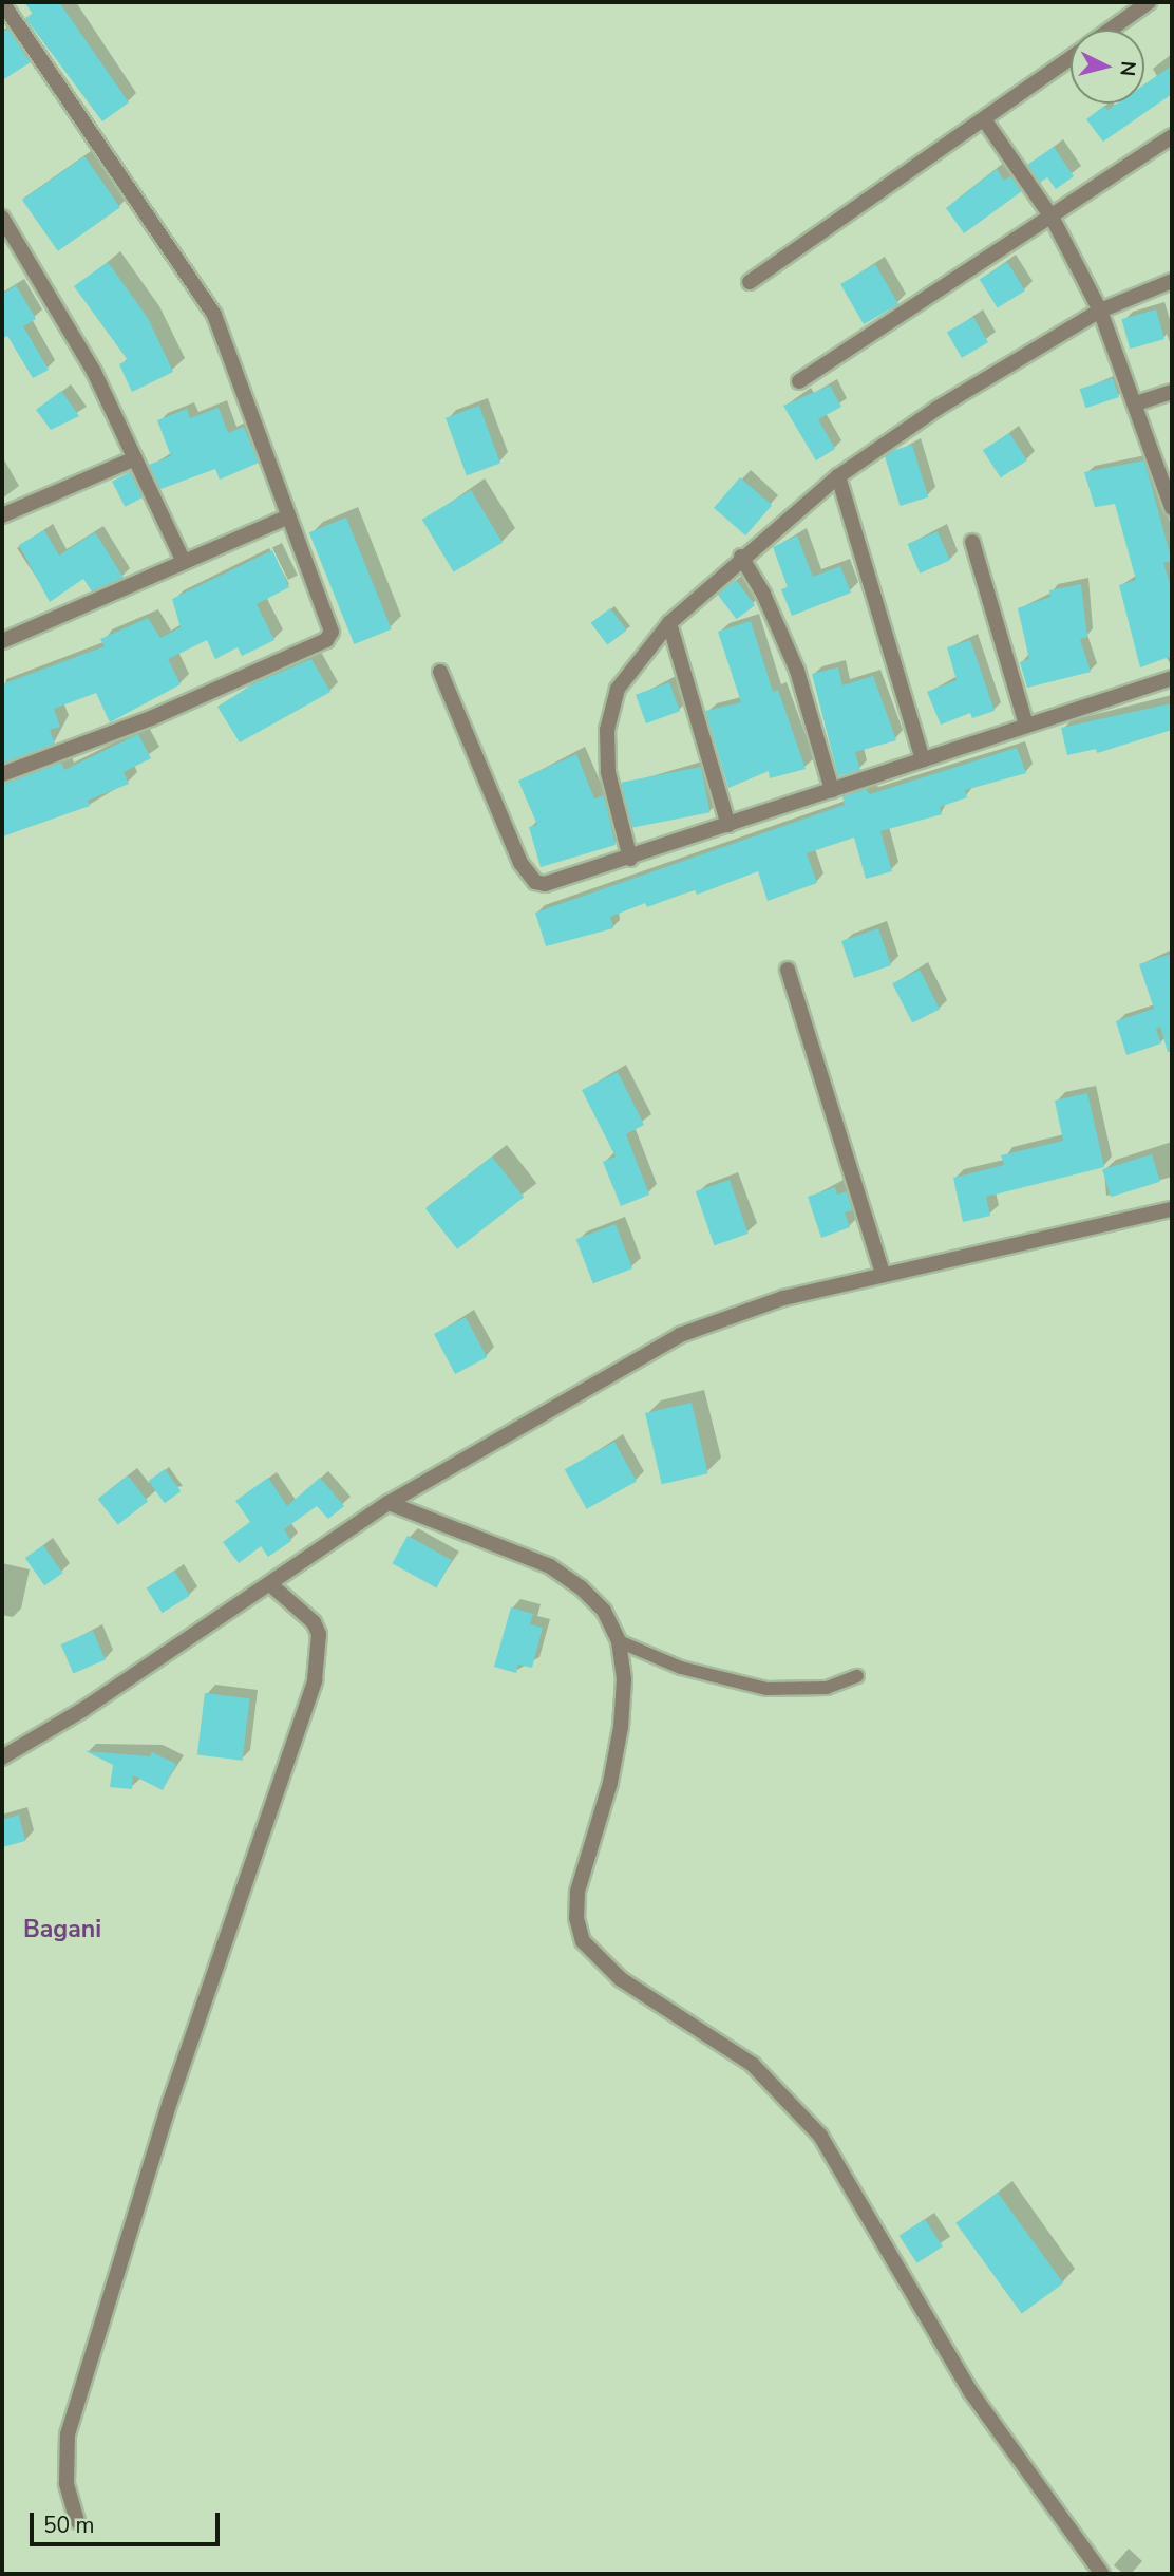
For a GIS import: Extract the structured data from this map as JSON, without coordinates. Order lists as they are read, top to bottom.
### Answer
{
  "districts": ["Bagani"],
  "scale_bar": "50 m",
  "north": "right"
}
